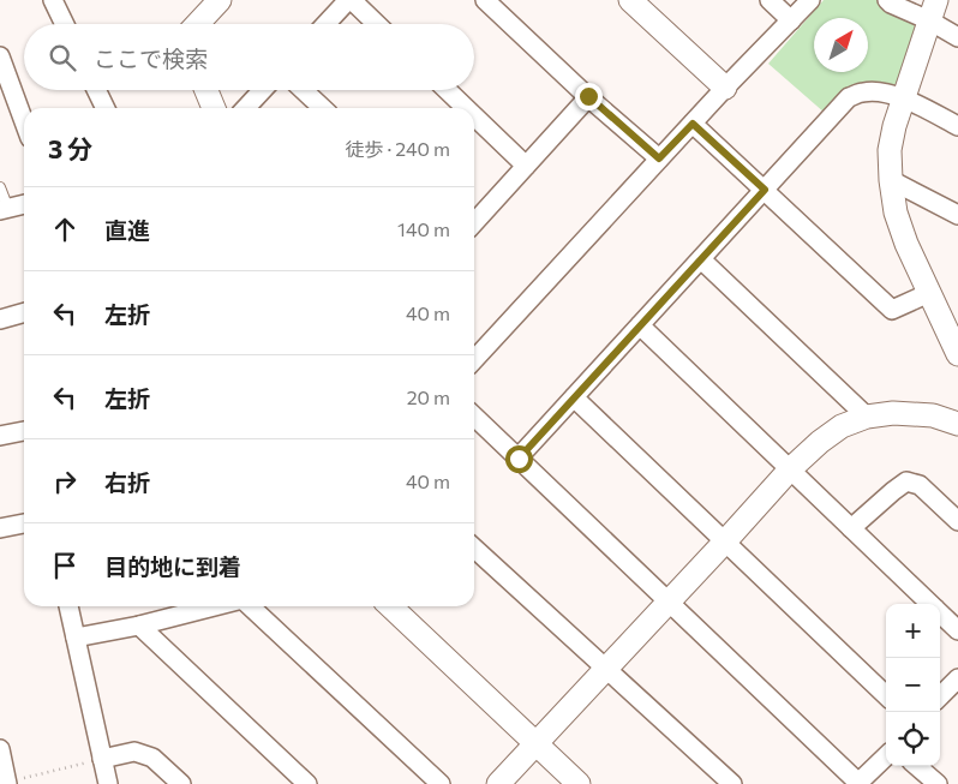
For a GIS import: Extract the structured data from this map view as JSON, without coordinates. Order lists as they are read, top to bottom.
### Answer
{
  "north": "top right",
  "page": {
    "search": "ここで検索",
    "heading": ["3 分", "徒歩 · 240 m"],
    "list": [
      ["直進", "140 m"],
      ["左折", "40 m"],
      ["左折", "20 m"],
      ["右折", "40 m"],
      "目的地に到着"
    ],
    "map_buttons": ["+", "−"]
  }
}
